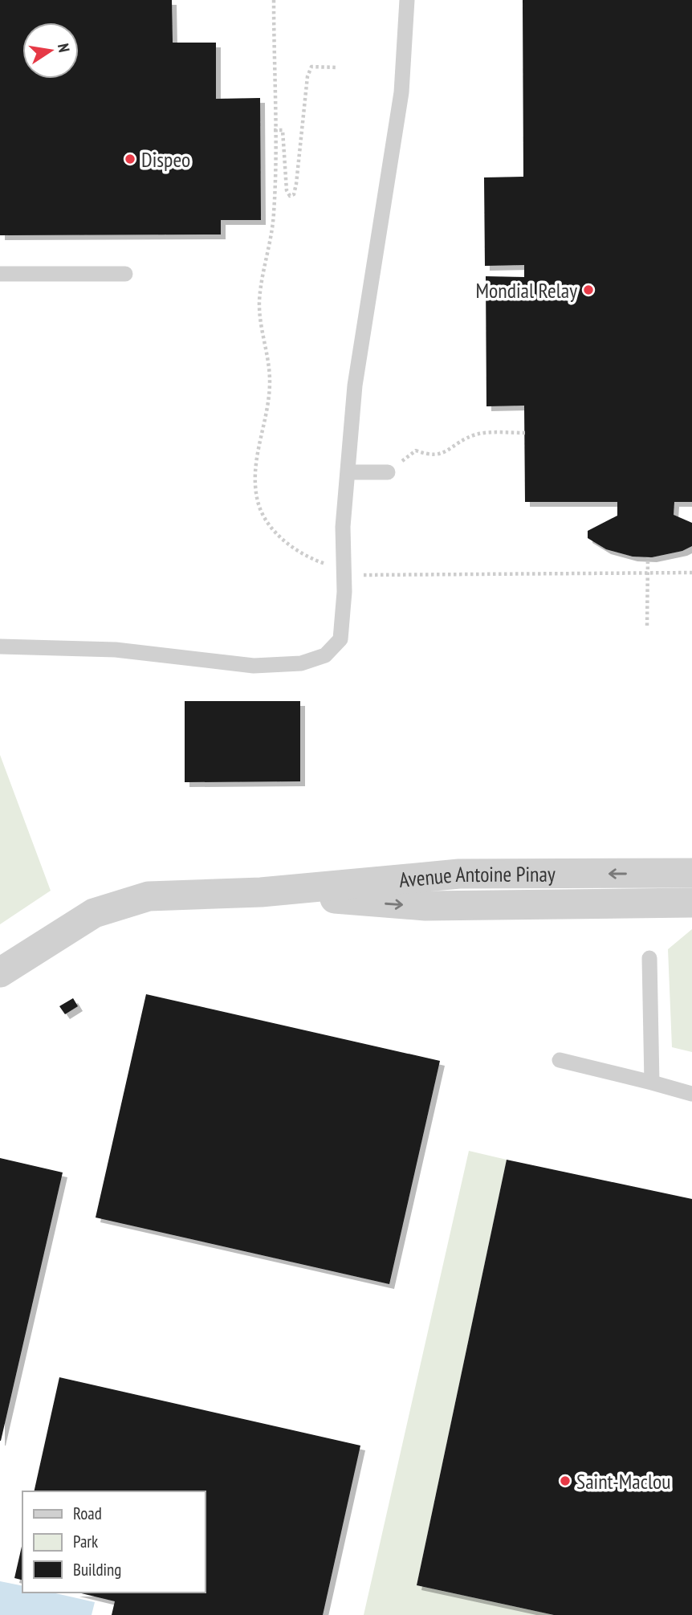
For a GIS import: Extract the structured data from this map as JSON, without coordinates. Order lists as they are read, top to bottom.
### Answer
{
  "streets": {
    "street": ["Avenue Antoine Pinay"]
  },
  "places": ["Dispeo", "Mondial Relay", "Saint-Maclou"],
  "legend": ["Road", "Park", "Building"],
  "north": "right"
}
